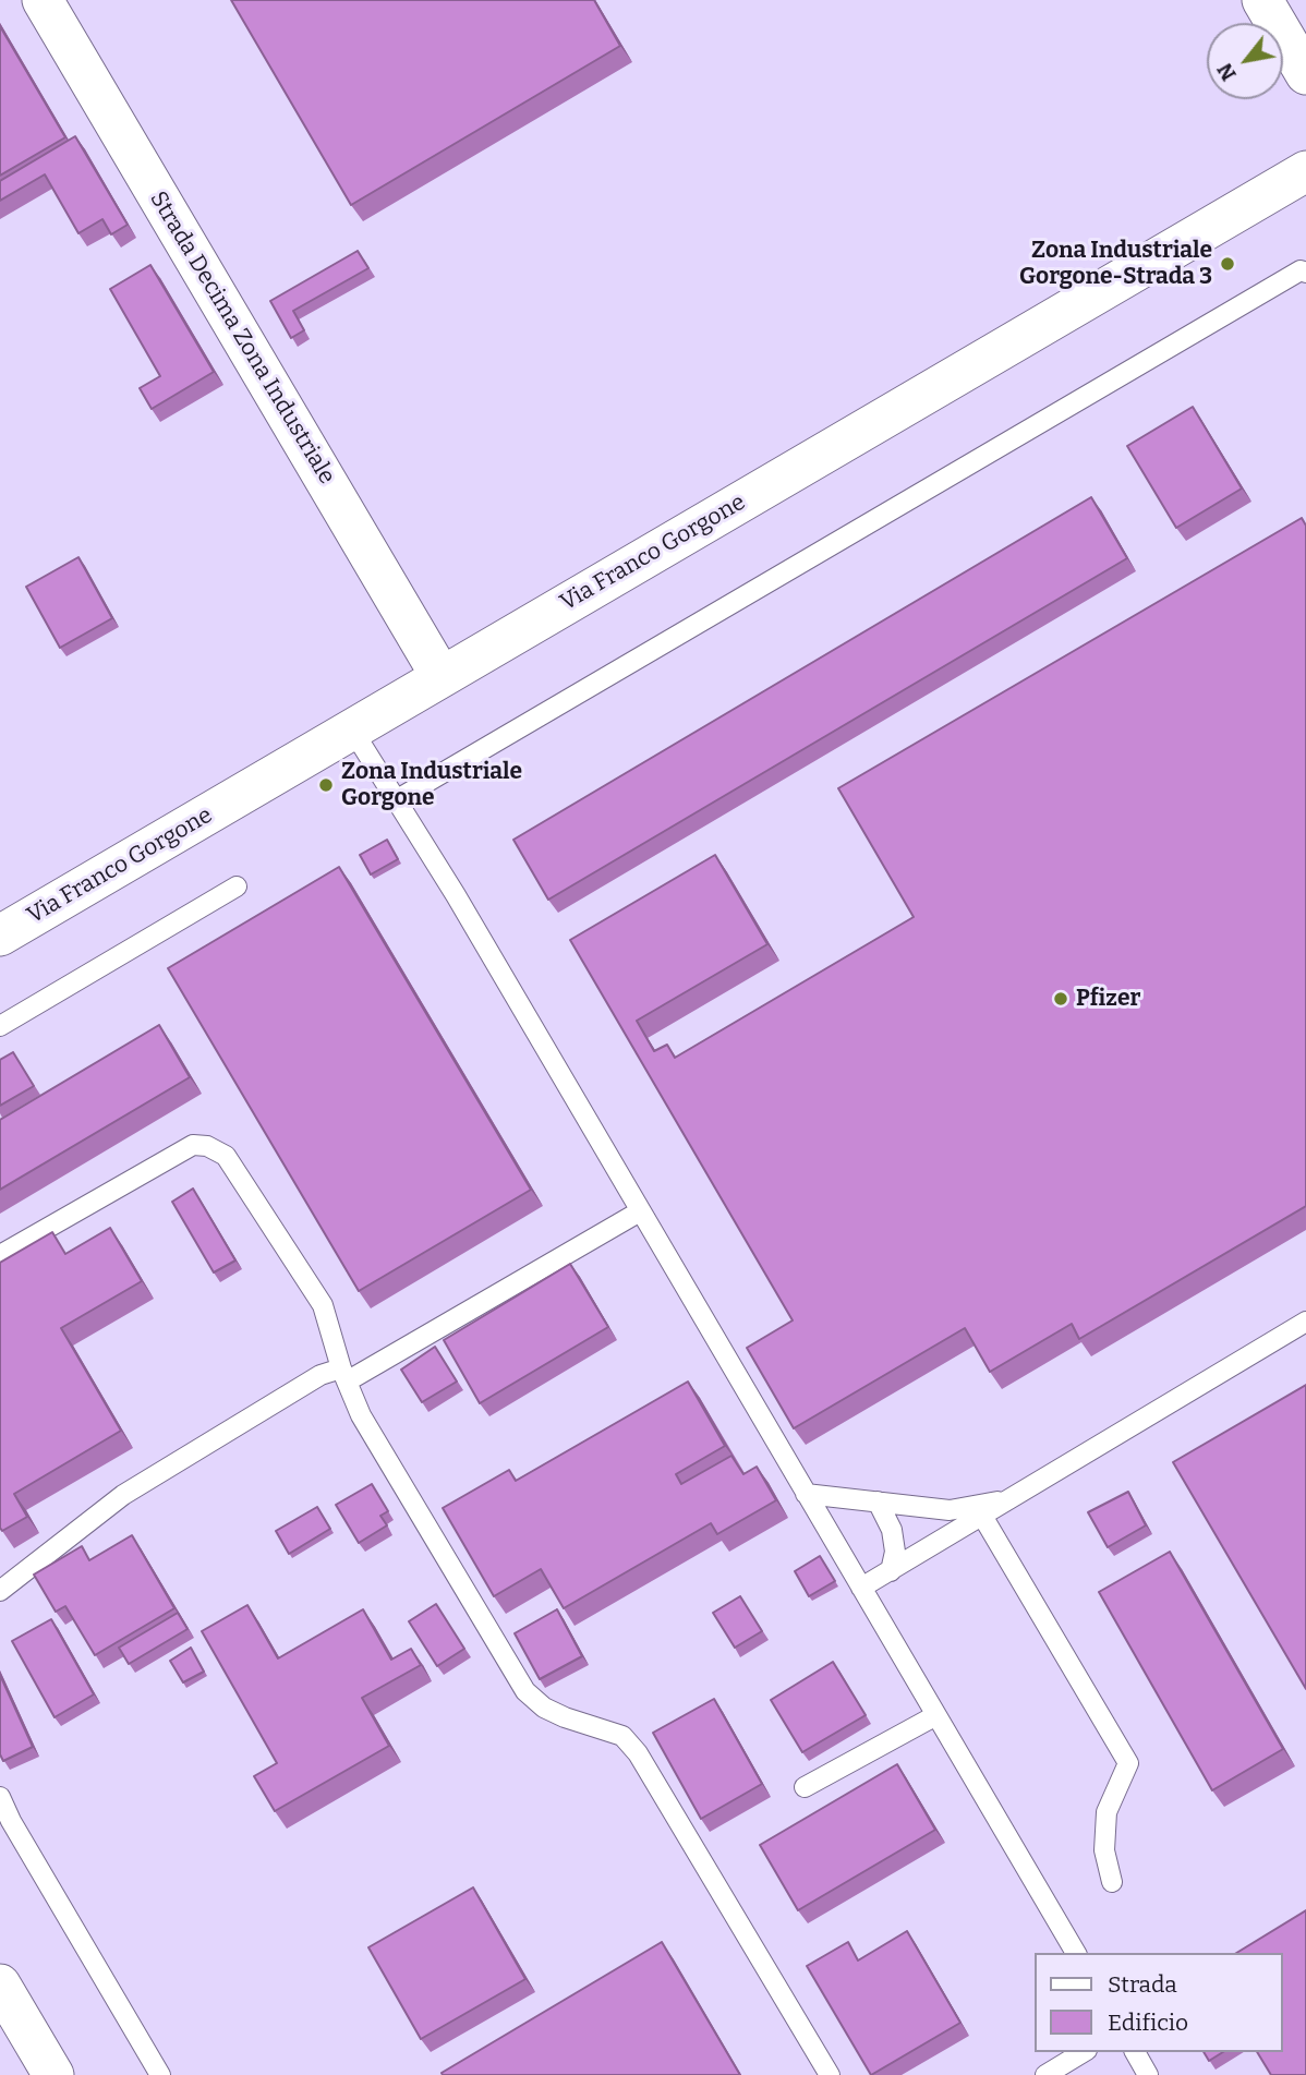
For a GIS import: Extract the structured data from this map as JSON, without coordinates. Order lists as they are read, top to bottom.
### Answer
{
  "streets": {
    "street": ["Strada Decima Zona Industriale", "Via Franco Gorgone"]
  },
  "crossings": [
    ["Strada Decima Zona Industriale", "Via Franco Gorgone"]
  ],
  "places": ["Zona Industriale Gorgone-Strada 3", "Zona Industriale Gorgone", "Pfizer"],
  "legend": ["Strada", "Edificio"],
  "north": "bottom left"
}
